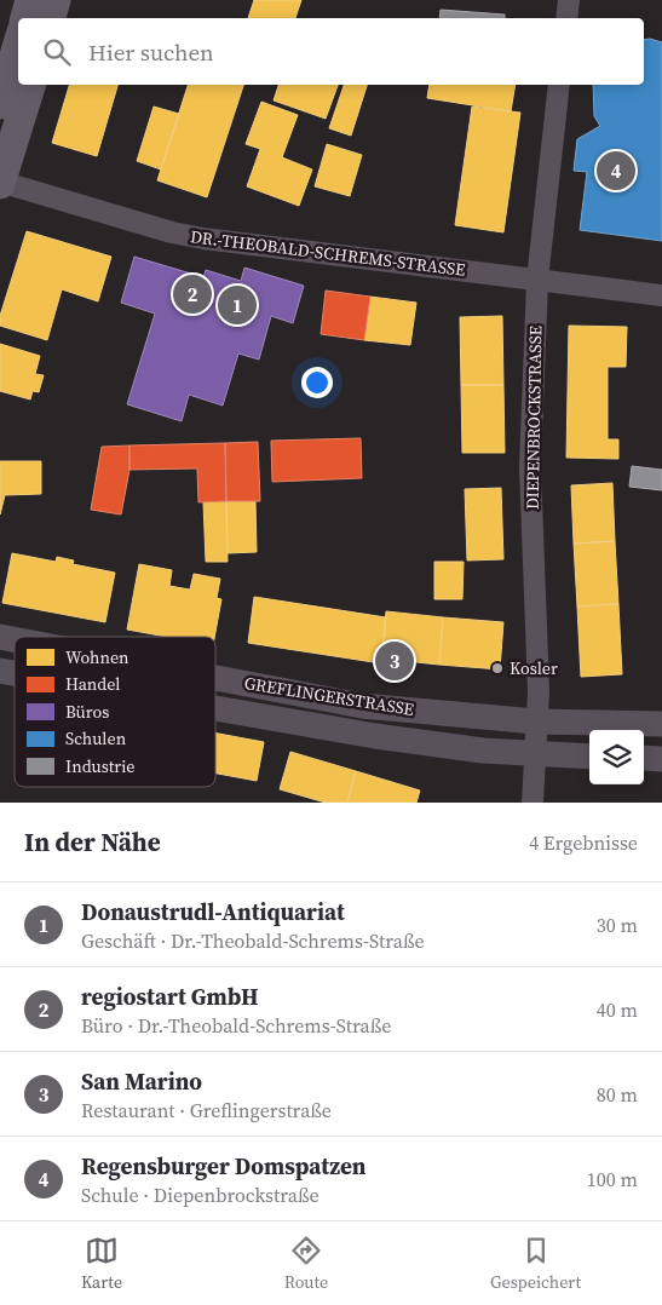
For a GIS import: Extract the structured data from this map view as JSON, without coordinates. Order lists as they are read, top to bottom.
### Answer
{
  "streets": {
    "street": ["DR.-THEOBALD-SCHREMS-STRASSE", "DIEPENBROCKSTRASSE", "GREFLINGERSTRASSE"]
  },
  "crossings": [
    ["DR.-THEOBALD-SCHREMS-STRASSE", "DIEPENBROCKSTRASSE"],
    ["DIEPENBROCKSTRASSE", "GREFLINGERSTRASSE"]
  ],
  "places": ["Kosler"],
  "legend": [
    "Wohnen",
    "Handel",
    "Büros",
    "Schulen",
    "Industrie"
  ],
  "page": {
    "search": "Hier suchen",
    "pins": [
      "4",
      "2",
      "1",
      "3"
    ],
    "heading": ["In der Nähe", "4 Ergebnisse"],
    "list": [
      {
        "mark": "1",
        "name": "Donaustrudl-Antiquariat",
        "note": "Geschäft · Dr.-Theobald-Schrems-Straße",
        "value": "30 m"
      },
      {
        "mark": "2",
        "name": "regiostart GmbH",
        "note": "Büro · Dr.-Theobald-Schrems-Straße",
        "value": "40 m"
      },
      {
        "mark": "3",
        "name": "San Marino",
        "note": "Restaurant · Greflingerstraße",
        "value": "80 m"
      },
      {
        "mark": "4",
        "name": "Regensburger Domspatzen",
        "note": "Schule · Diepenbrockstraße",
        "value": "100 m"
      }
    ],
    "nav": ["Karte", "Route", "Gespeichert"]
  }
}
